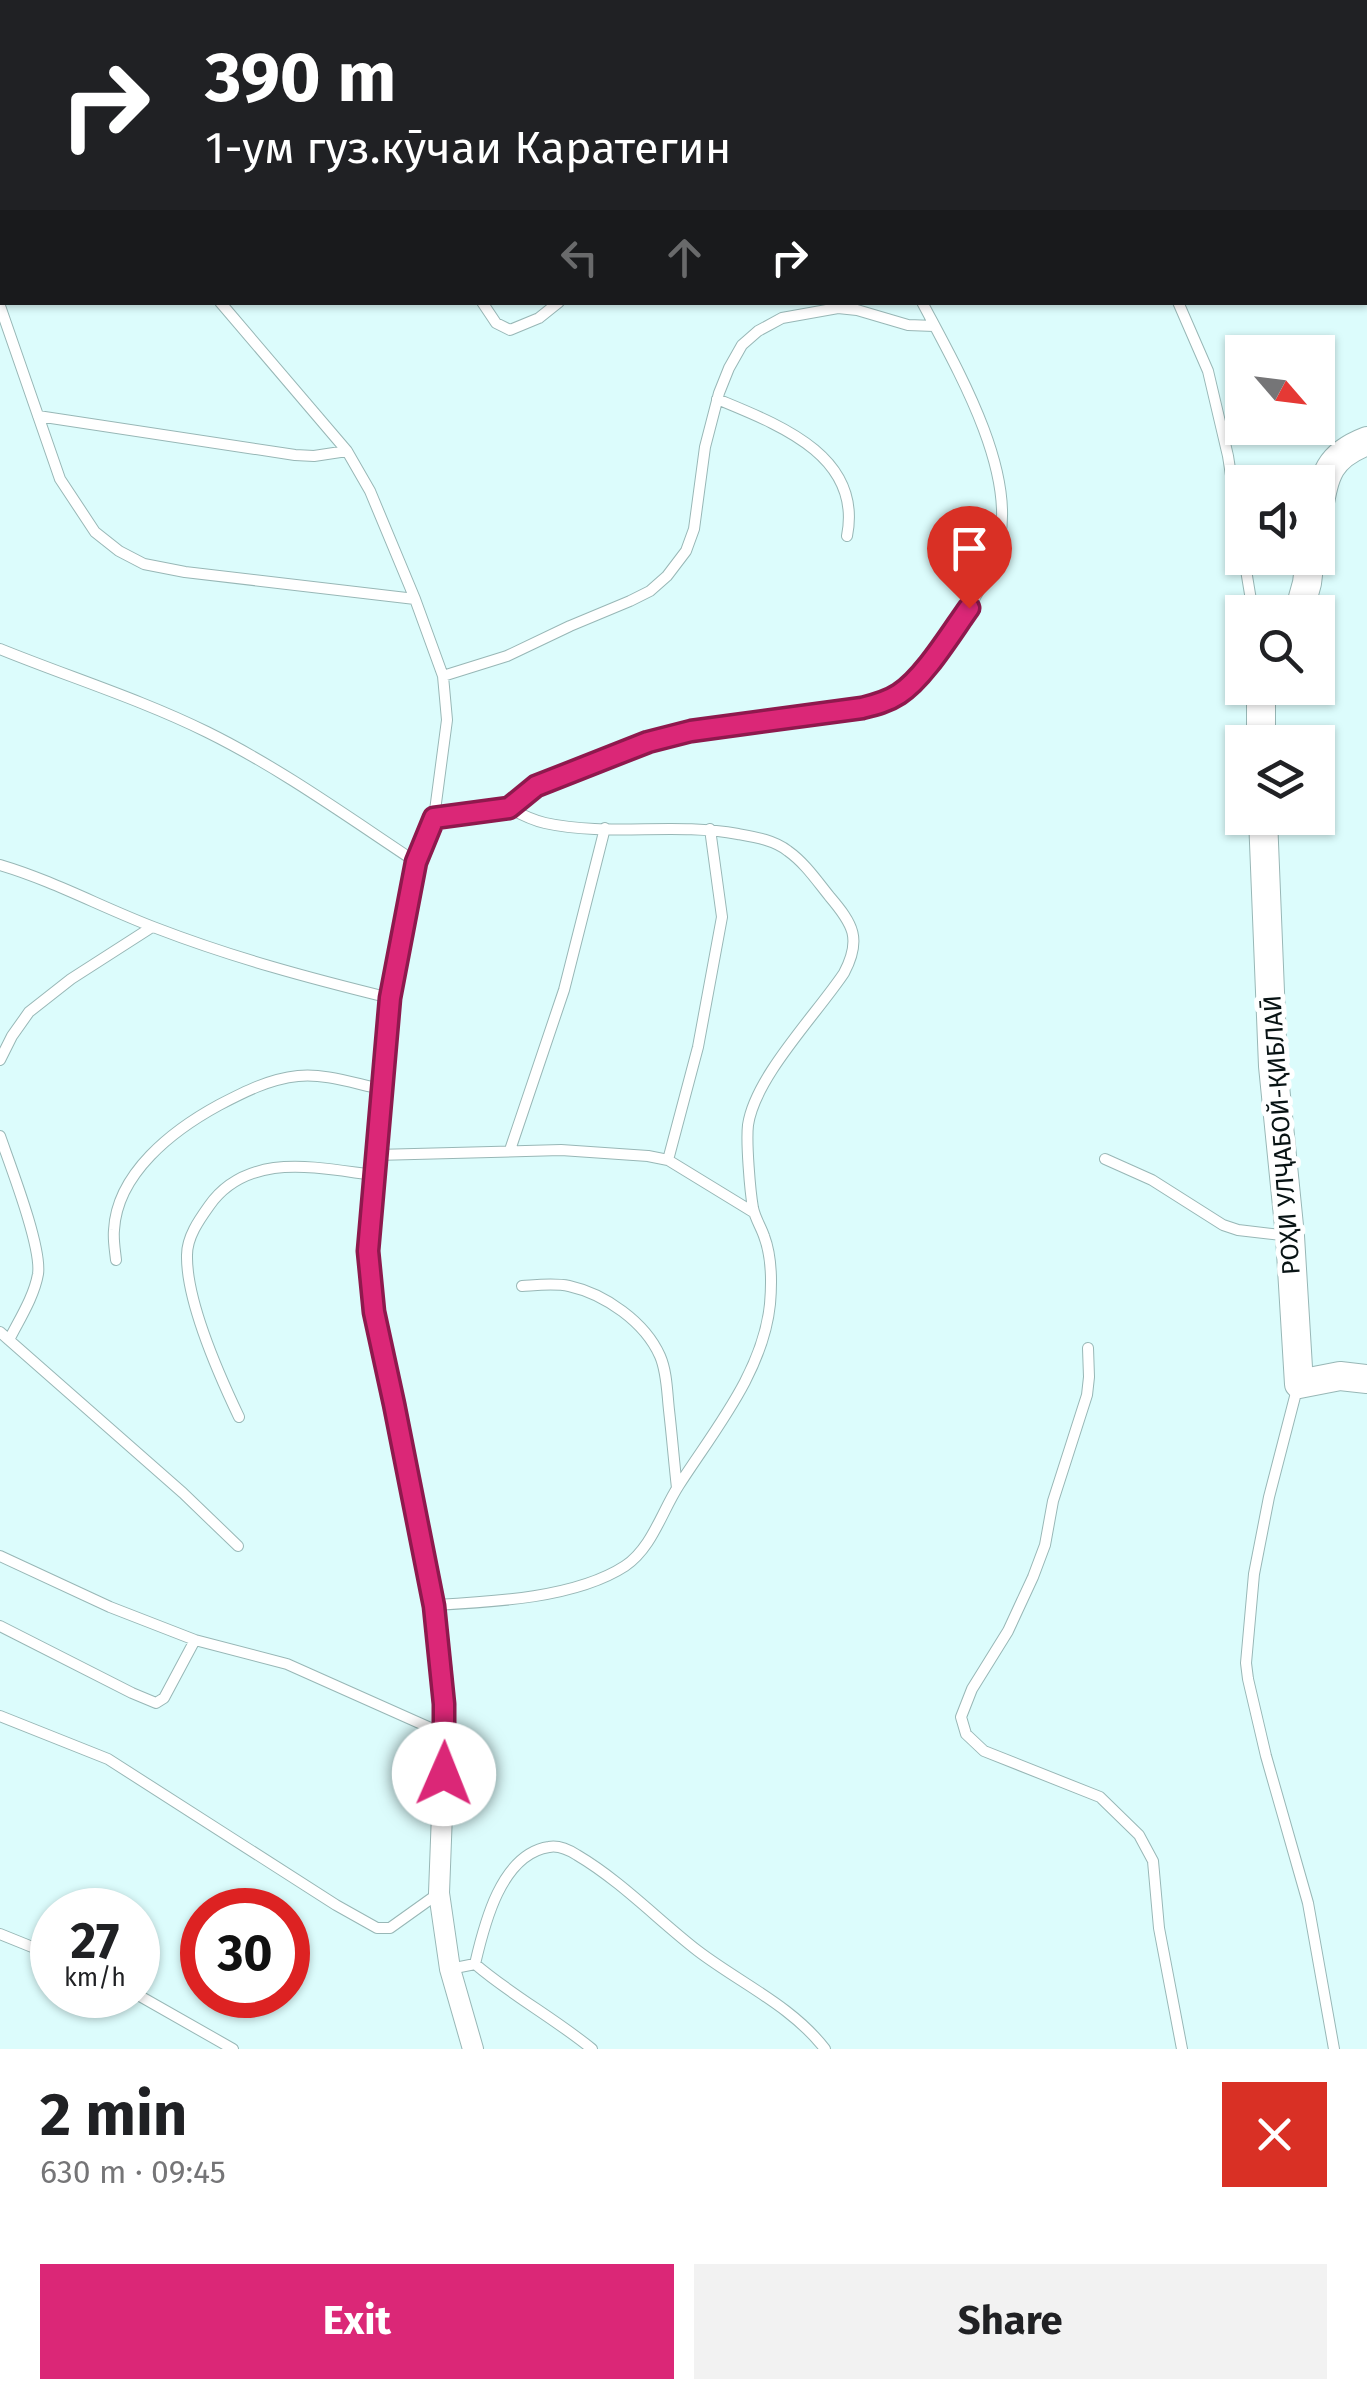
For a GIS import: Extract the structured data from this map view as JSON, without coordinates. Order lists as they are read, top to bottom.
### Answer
{
  "streets": {
    "street": ["РОҲИ УЛҶАБОЙ-ҚИБЛАӢ"]
  },
  "north": "bottom right",
  "page": {
    "turn": ["390 m", "1-ум гуз.кӯчаи Каратегин"],
    "speed": "27 km/h",
    "limit": "30",
    "heading": ["2 min", "630 m · 09:45"],
    "buttons": ["Exit", "Share"]
  }
}
